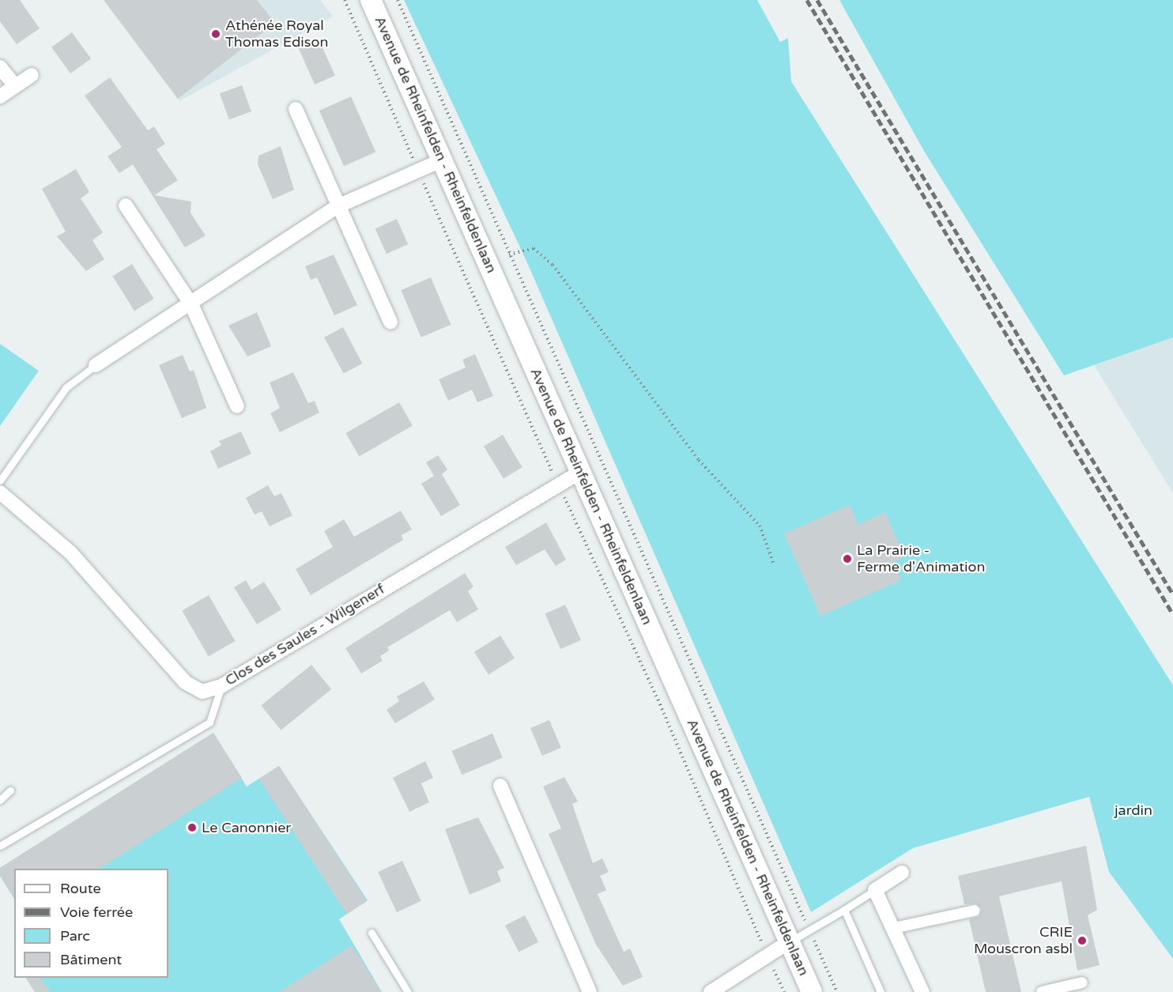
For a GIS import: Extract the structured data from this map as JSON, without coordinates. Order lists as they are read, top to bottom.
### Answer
{
  "streets": {
    "main road": ["Avenue de Rheinfelden - Rheinfeldenlaan"],
    "street": ["Clos des Saules - Wilgenerf"]
  },
  "crossings": [
    ["Avenue de Rheinfelden - Rheinfeldenlaan", "Clos des Saules - Wilgenerf"]
  ],
  "parks": ["jardin"],
  "places": [
    "Athénée Royal Thomas Edison",
    "La Prairie - Ferme d'Animation",
    "Le Canonnier",
    "CRIE Mouscron asbl"
  ],
  "legend": [
    "Route",
    "Voie ferrée",
    "Parc",
    "Bâtiment"
  ]
}
